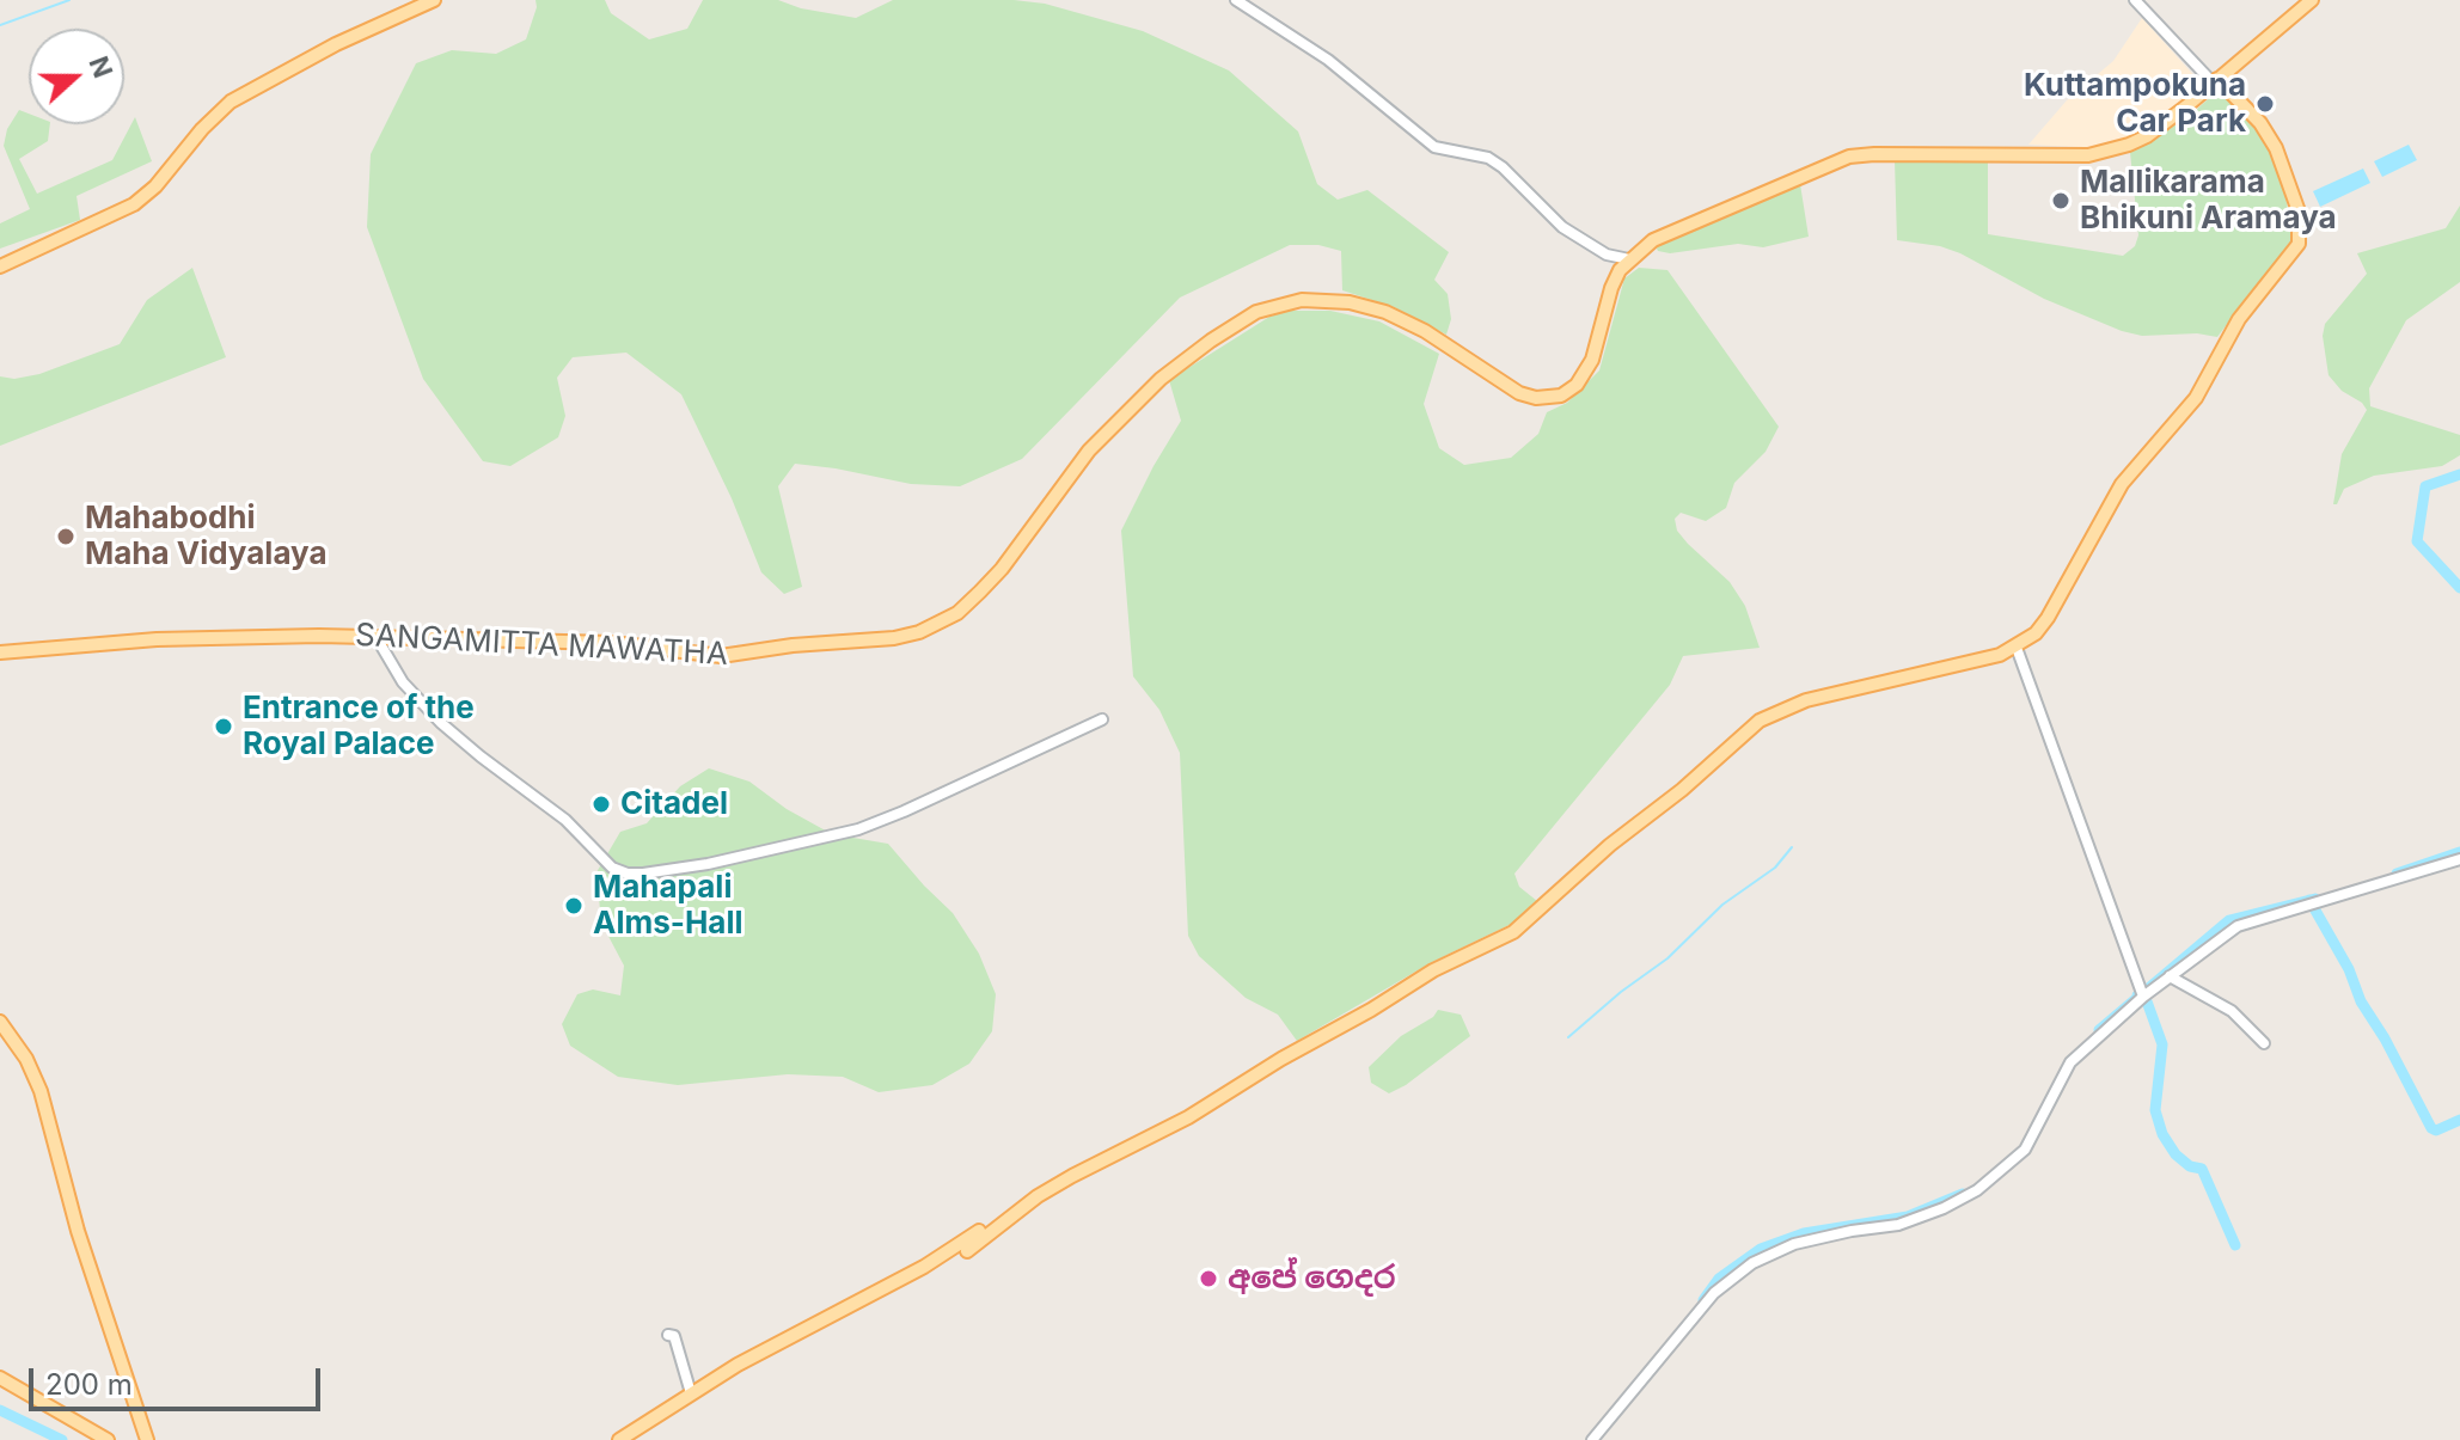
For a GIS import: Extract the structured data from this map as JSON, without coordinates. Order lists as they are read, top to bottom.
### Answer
{
  "streets": {
    "main road": ["SANGAMITTA MAWATHA"]
  },
  "places": [
    "Kuttampokuna Car Park",
    "Mallikarama Bhikuni Aramaya",
    "Mahabodhi Maha Vidyalaya",
    "Entrance of the Royal Palace",
    "Citadel",
    "Mahapali Alms-Hall",
    "අපේ ගෙදර"
  ],
  "scale_bar": "200 m",
  "north": "right"
}
